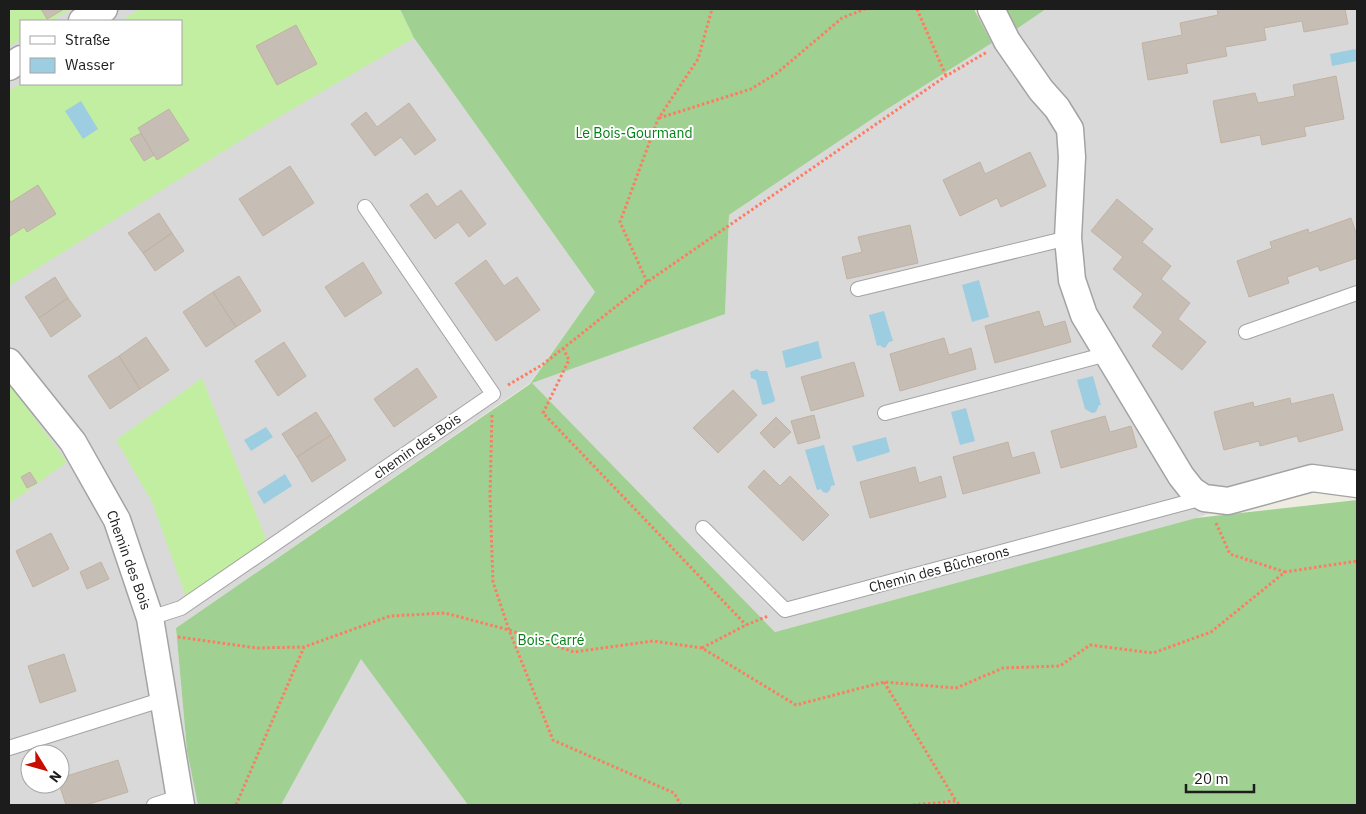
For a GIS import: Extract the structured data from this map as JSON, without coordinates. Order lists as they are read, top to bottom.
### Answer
{
  "streets": {
    "street": ["Chemin des Bois", "Chemin des Bûcherons"],
    "lane": ["chemin des Bois"]
  },
  "crossings": [
    ["chemin des Bois", "Chemin des Bois"]
  ],
  "parks": ["Le Bois-Gourmand", "Bois-Carré"],
  "legend": ["Straße", "Wasser"],
  "scale_bar": "20 m",
  "north": "bottom right"
}
